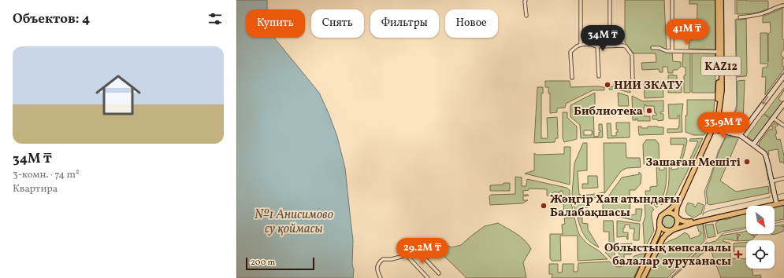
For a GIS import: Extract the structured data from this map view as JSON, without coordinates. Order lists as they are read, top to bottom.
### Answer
{
  "streets": {
    "main road": ["KAZ12"]
  },
  "water": ["№1 Анисимово су қоймасы"],
  "places": {
    "other": [
      "НИИ ЗКАТУ",
      "Библиотека",
      "Зашаған Мешіті",
      "Жәңгір Хан атындағы Балабақшасы"
    ],
    "health": ["Облыстық көпсалалы балалар ауруханасы"]
  },
  "scale_bar": "200 m",
  "north": "bottom right",
  "page": {
    "heading": "Объектов: 4",
    "chip": [
      "Купить",
      "Снять",
      "Фильтры",
      "Новое"
    ],
    "price": [
      "41M ₸",
      "34M ₸",
      "33.9M ₸",
      "29.2M ₸"
    ],
    "list": [
      {
        "name": "34M ₸",
        "note": "3-комн. · 74 m² · Квартира"
      }
    ],
    "scale": "200 m"
  }
}
